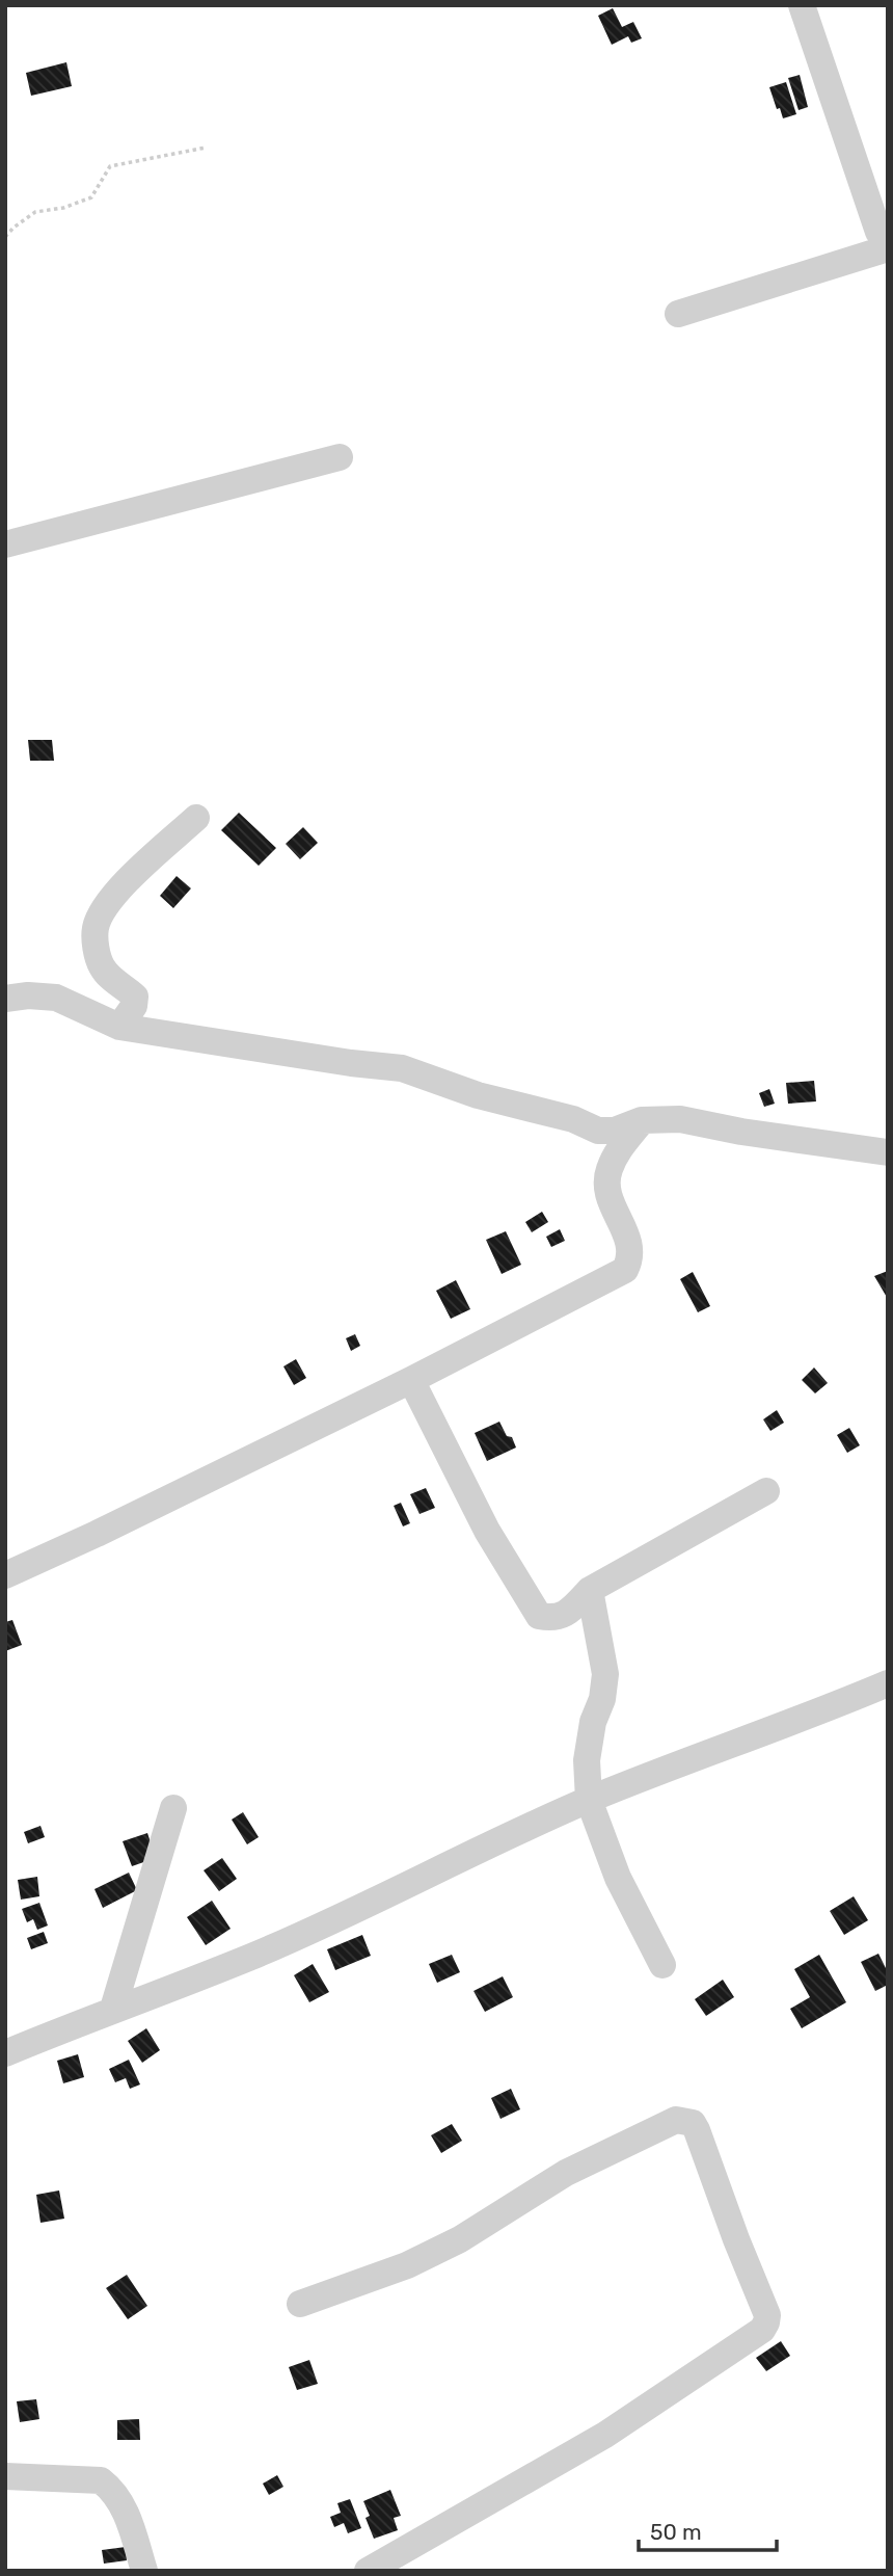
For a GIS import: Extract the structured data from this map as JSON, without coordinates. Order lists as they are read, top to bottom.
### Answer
{
  "scale_bar": "50 m"
}
